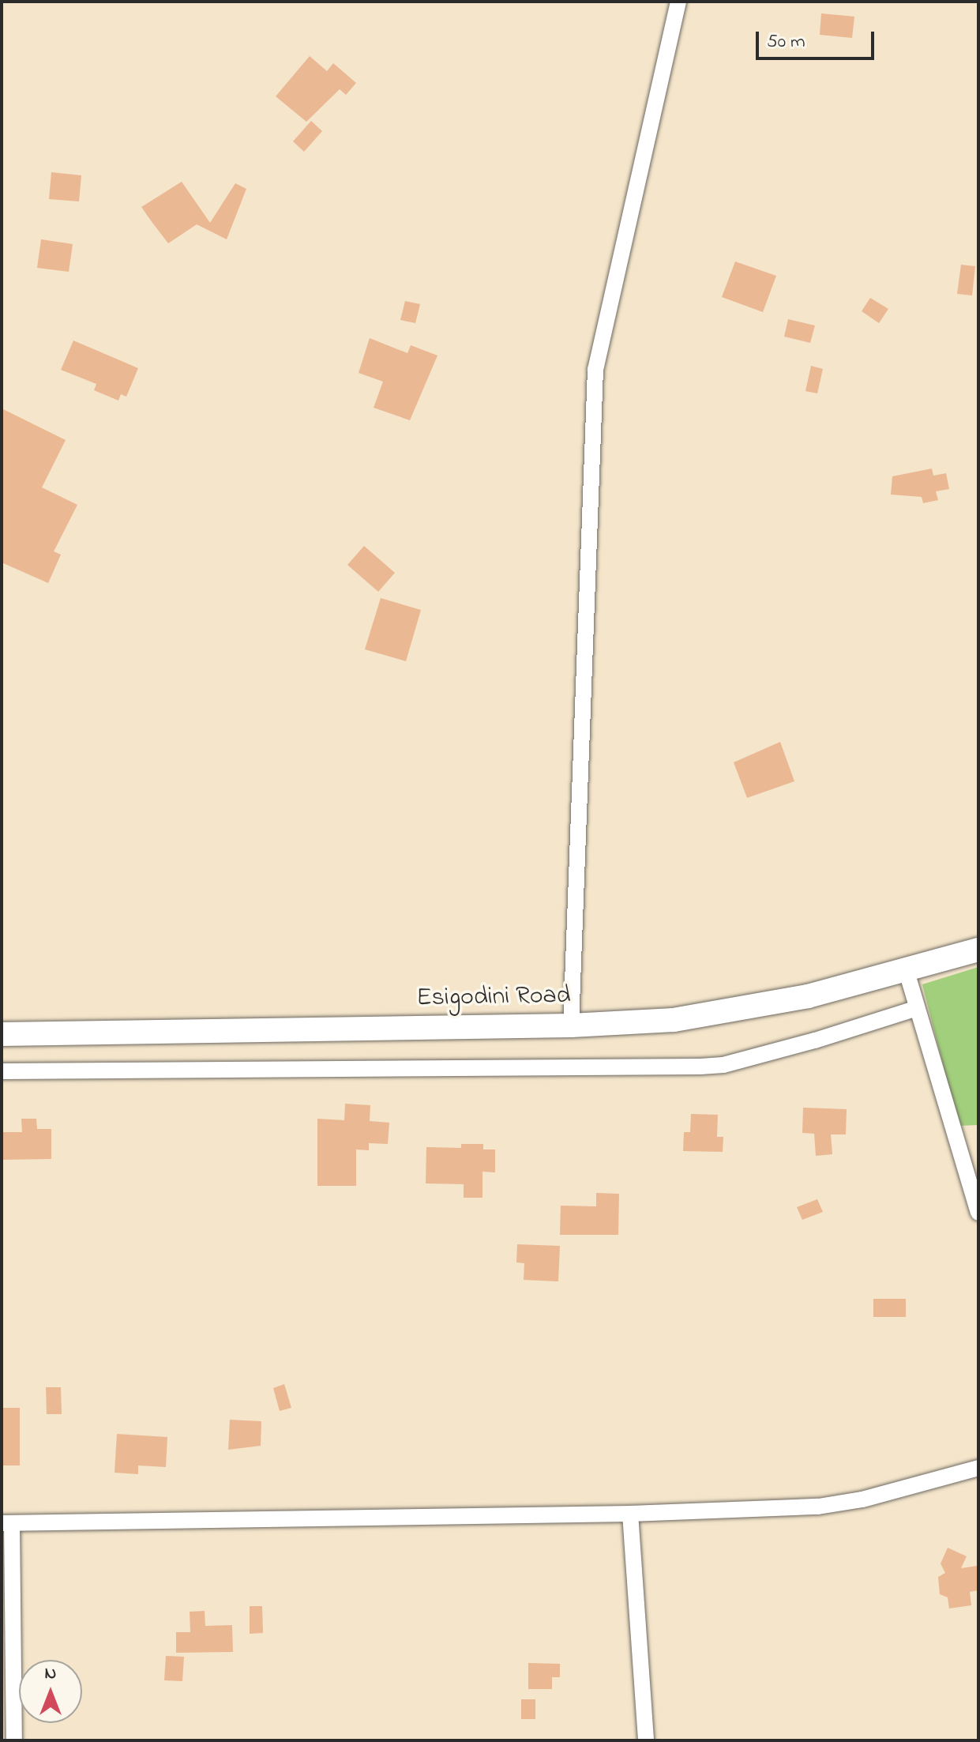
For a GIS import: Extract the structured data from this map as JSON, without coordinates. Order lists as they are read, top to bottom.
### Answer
{
  "streets": {
    "main road": ["Esigodini Road"]
  },
  "scale_bar": "50 m",
  "north": "top"
}
